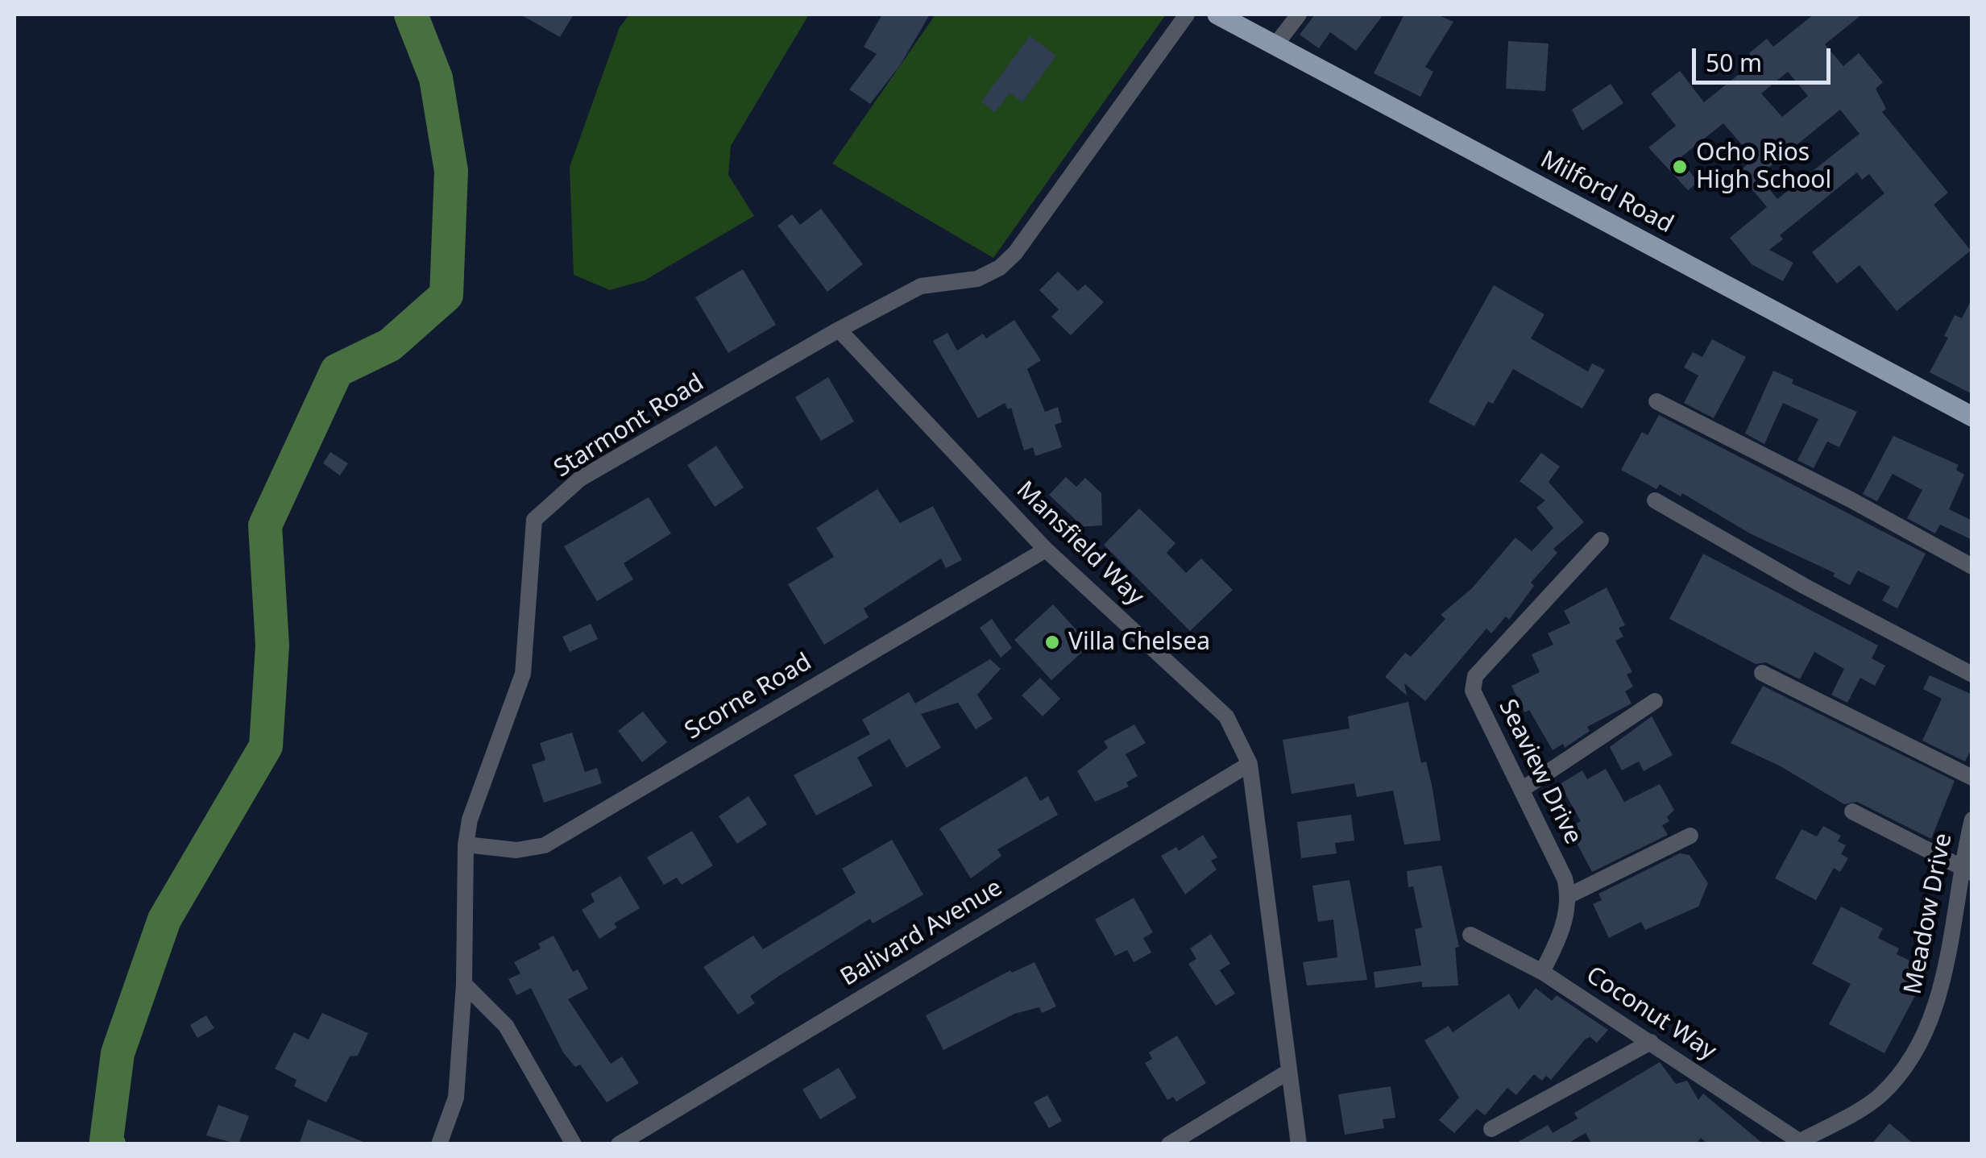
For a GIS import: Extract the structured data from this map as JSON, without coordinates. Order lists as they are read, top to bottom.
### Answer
{
  "streets": {
    "main road": ["Milford Road"],
    "street": [
      "Starmont Road",
      "Mansfield Way",
      "Scorne Road",
      "Seaview Drive",
      "Meadow Drive",
      "Balivard Avenue",
      "Coconut Way"
    ]
  },
  "crossings": [
    ["Starmont Road", "Mansfield Way"],
    ["Starmont Road", "Scorne Road"],
    ["Mansfield Way", "Scorne Road"],
    ["Mansfield Way", "Balivard Avenue"],
    ["Meadow Drive", "Coconut Way"]
  ],
  "places": ["Ocho Rios High School", "Villa Chelsea"],
  "scale_bar": "50 m"
}
